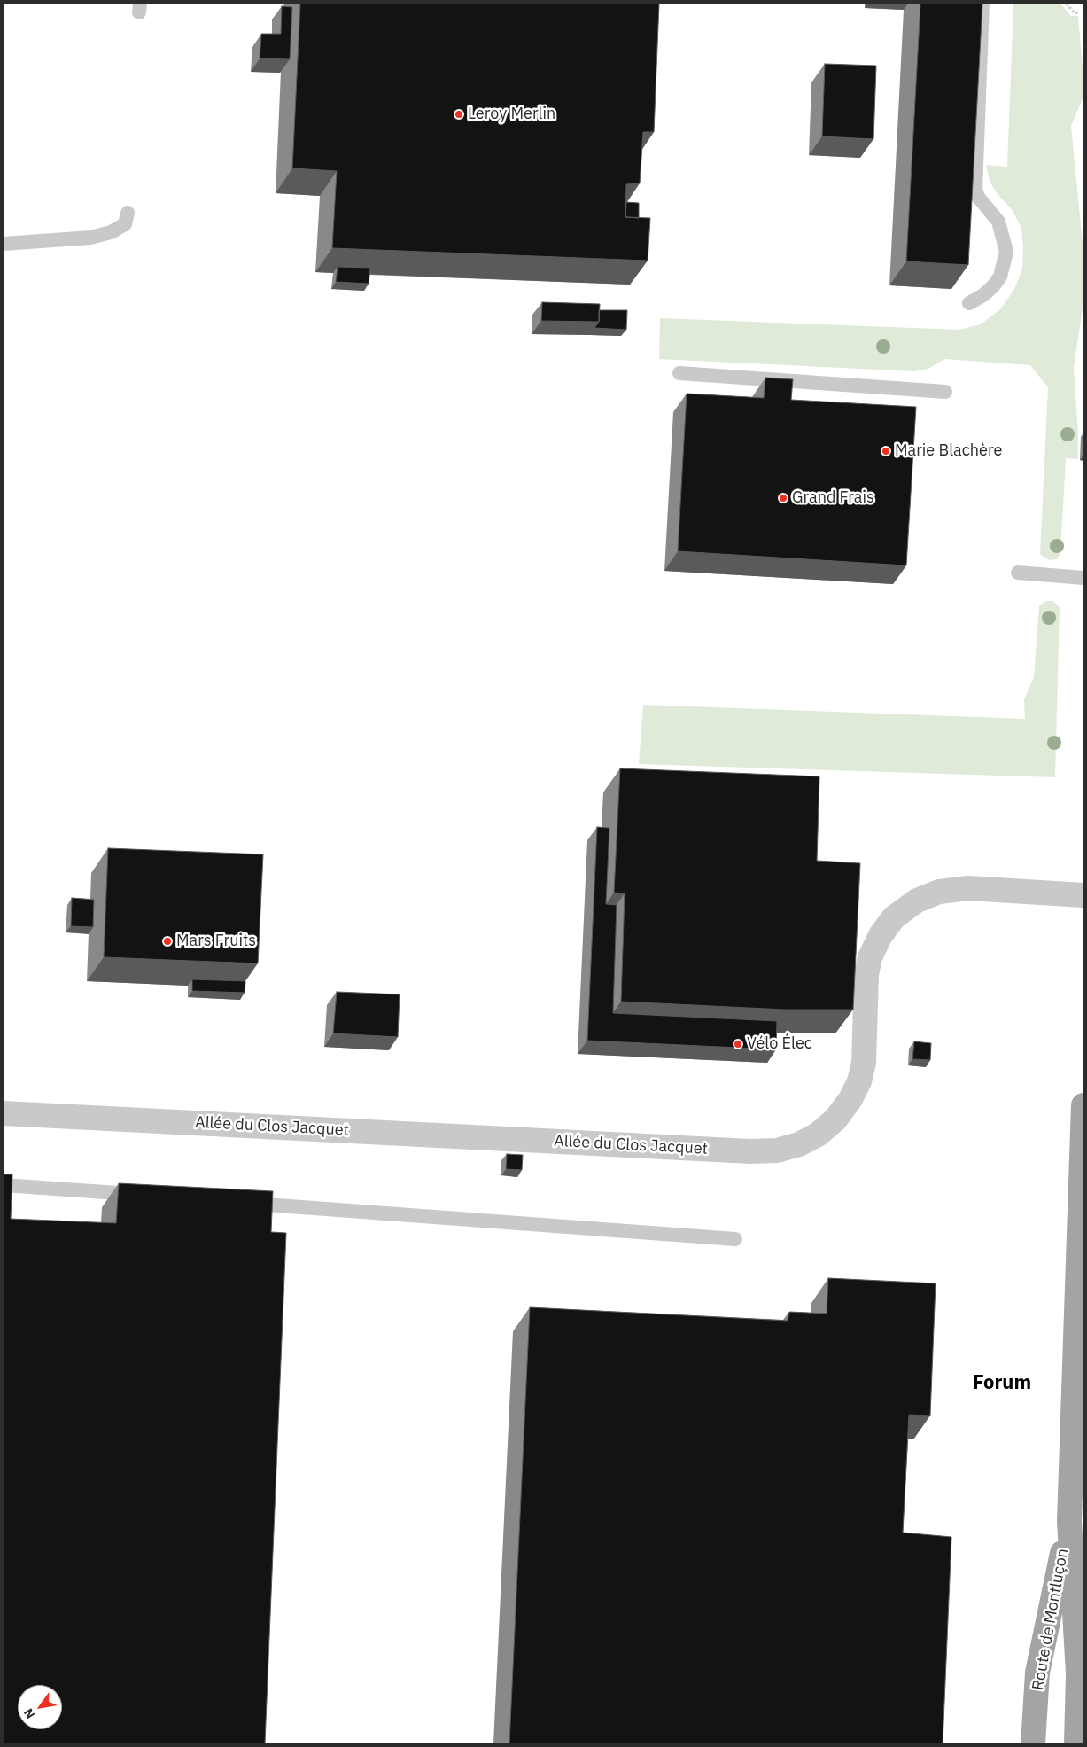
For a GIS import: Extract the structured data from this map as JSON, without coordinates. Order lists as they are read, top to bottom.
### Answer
{
  "streets": {
    "main road": ["Route de Montluçon"],
    "street": ["Allée du Clos Jacquet"]
  },
  "districts": ["Forum"],
  "places": [
    "Leroy Merlin",
    "Marie Blachère",
    "Grand Frais",
    "Mars Fruits",
    "Vélo Élec"
  ],
  "north": "bottom left"
}
